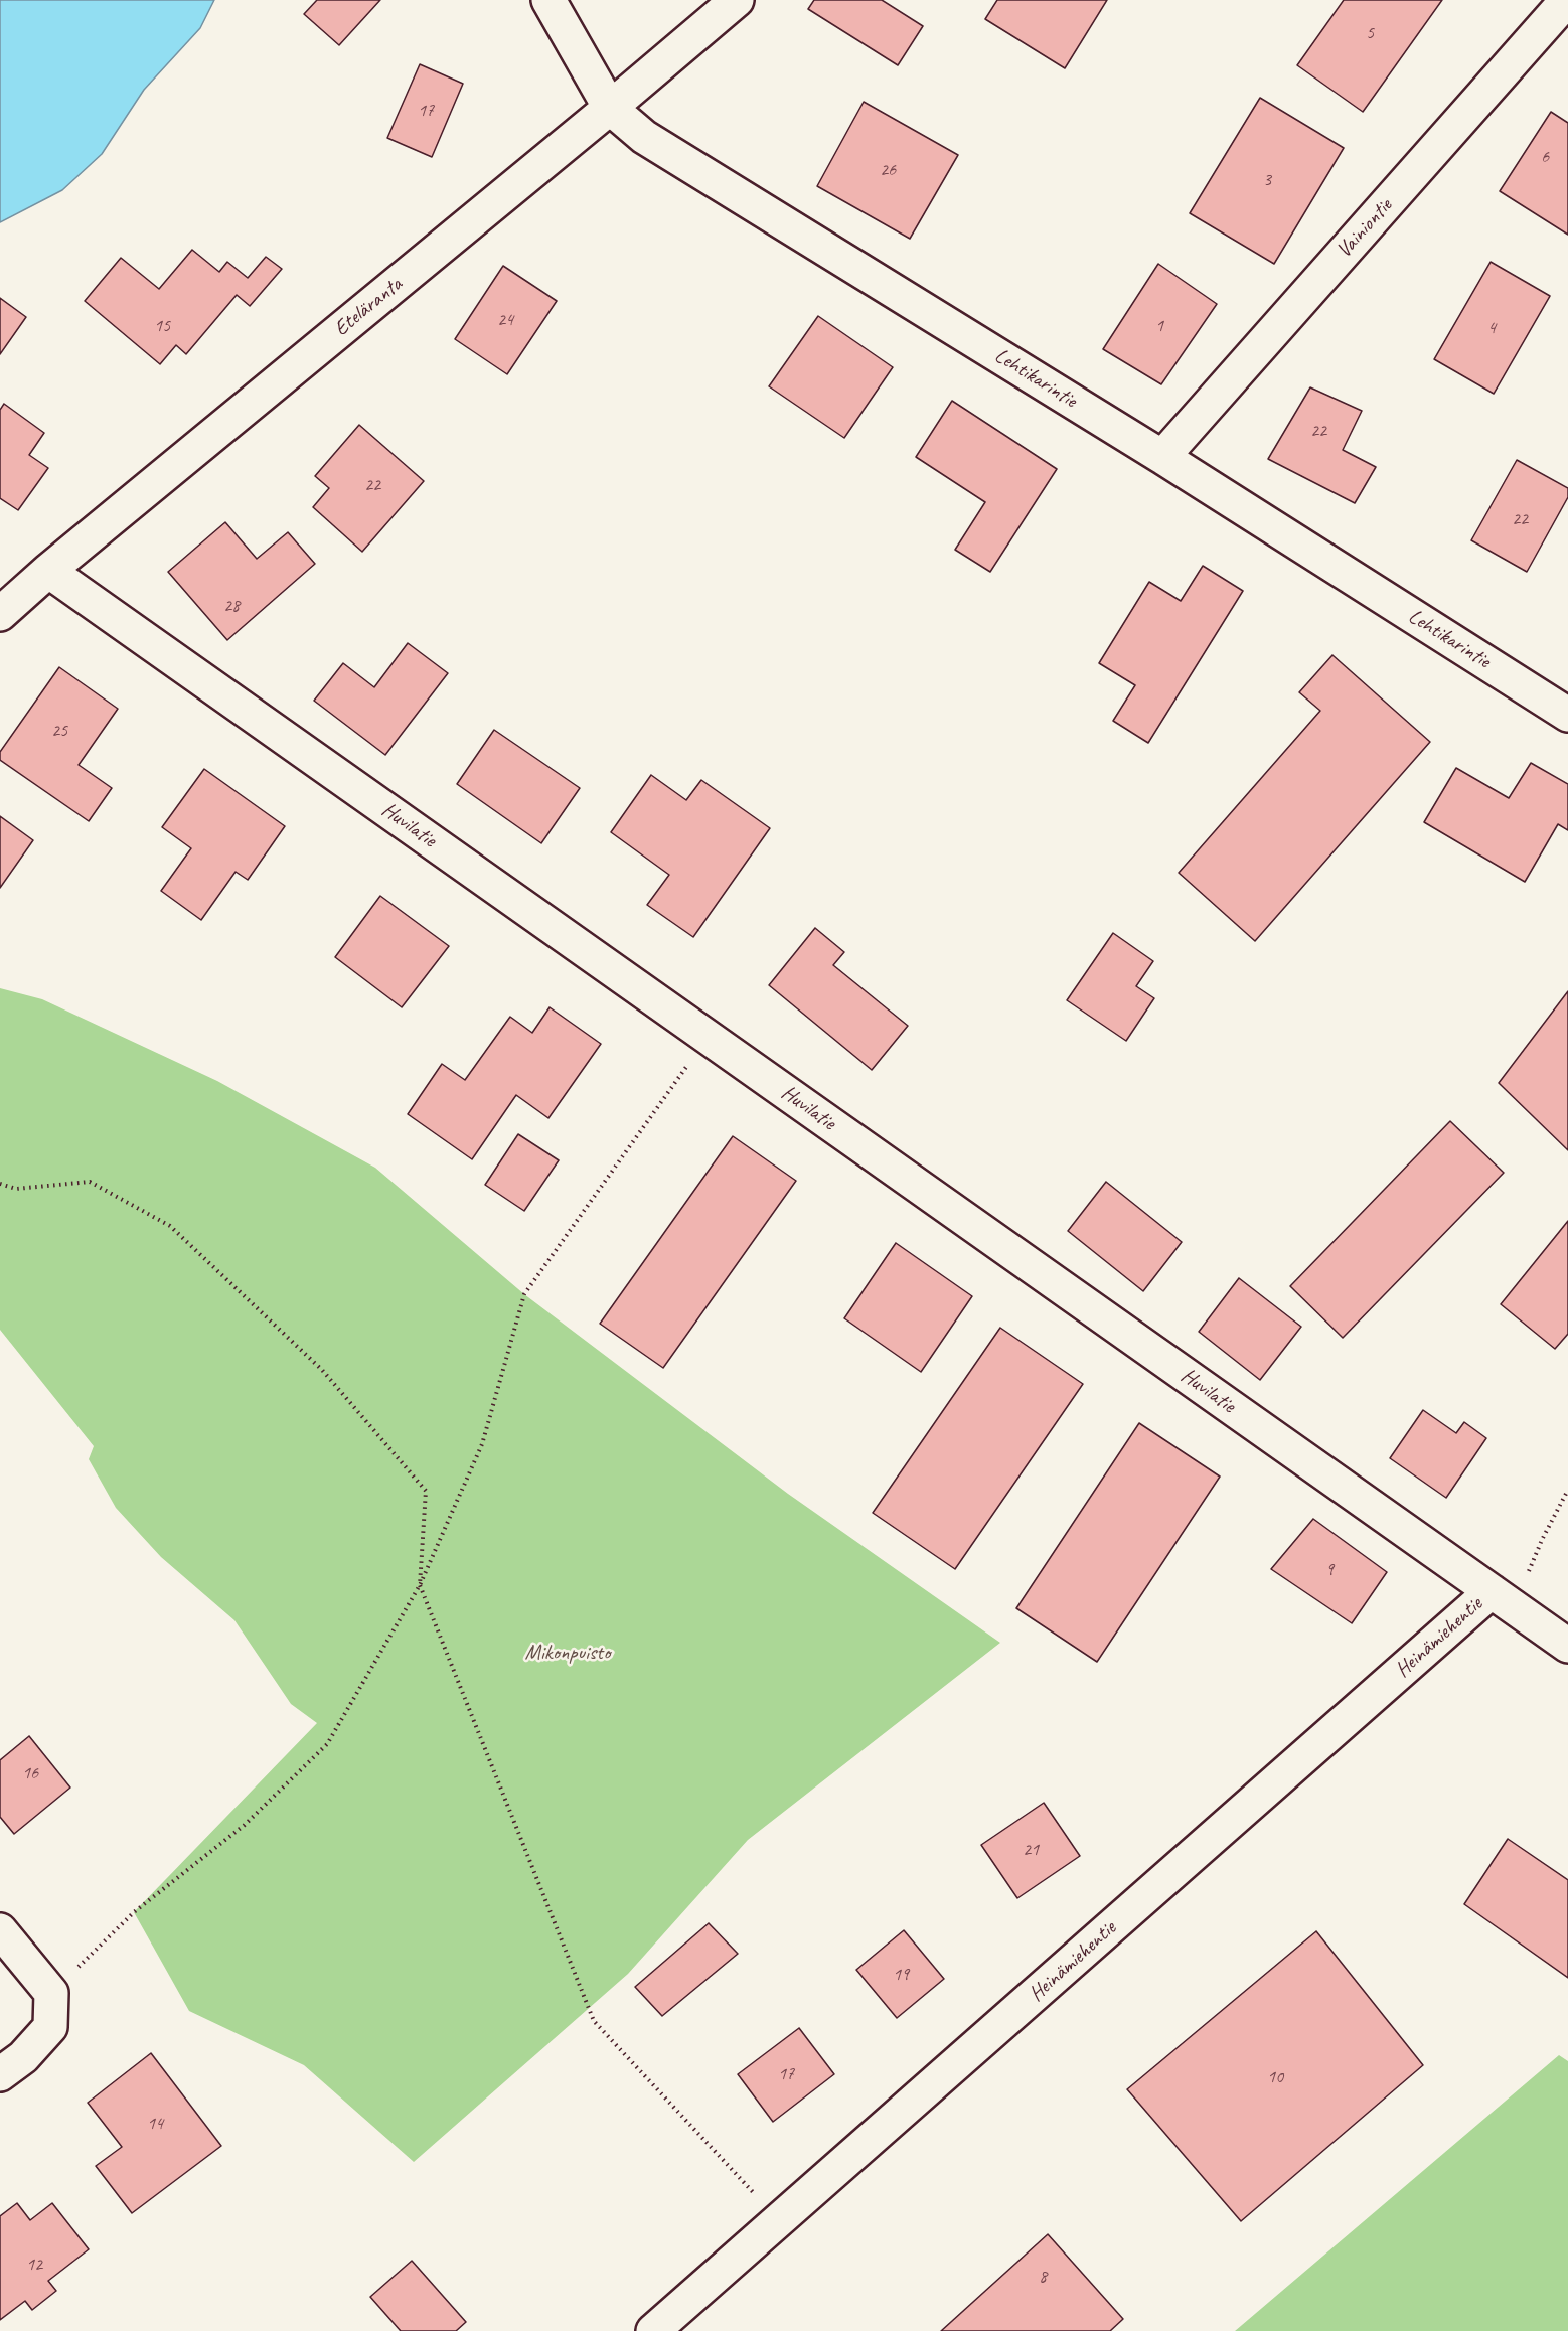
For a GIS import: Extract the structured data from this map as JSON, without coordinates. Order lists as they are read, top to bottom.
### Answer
{
  "streets": {
    "street": [
      "Vainiontie",
      "Eteläranta",
      "Lehtikarintie",
      "Huvilatie",
      "Heinämiehentie"
    ]
  },
  "crossings": [
    ["Vainiontie", "Lehtikarintie"],
    ["Eteläranta", "Lehtikarintie"],
    ["Eteläranta", "Huvilatie"],
    ["Huvilatie", "Heinämiehentie"]
  ],
  "parks": ["Mikonpuisto"],
  "house_numbers": [
    "5",
    "17",
    "6",
    "26",
    "3",
    "24",
    "15",
    "1",
    "4",
    "22",
    "22",
    "22",
    "28",
    "25",
    "9",
    "16",
    "21",
    "19",
    "17",
    "10",
    "14",
    "12",
    "8"
  ]
}
